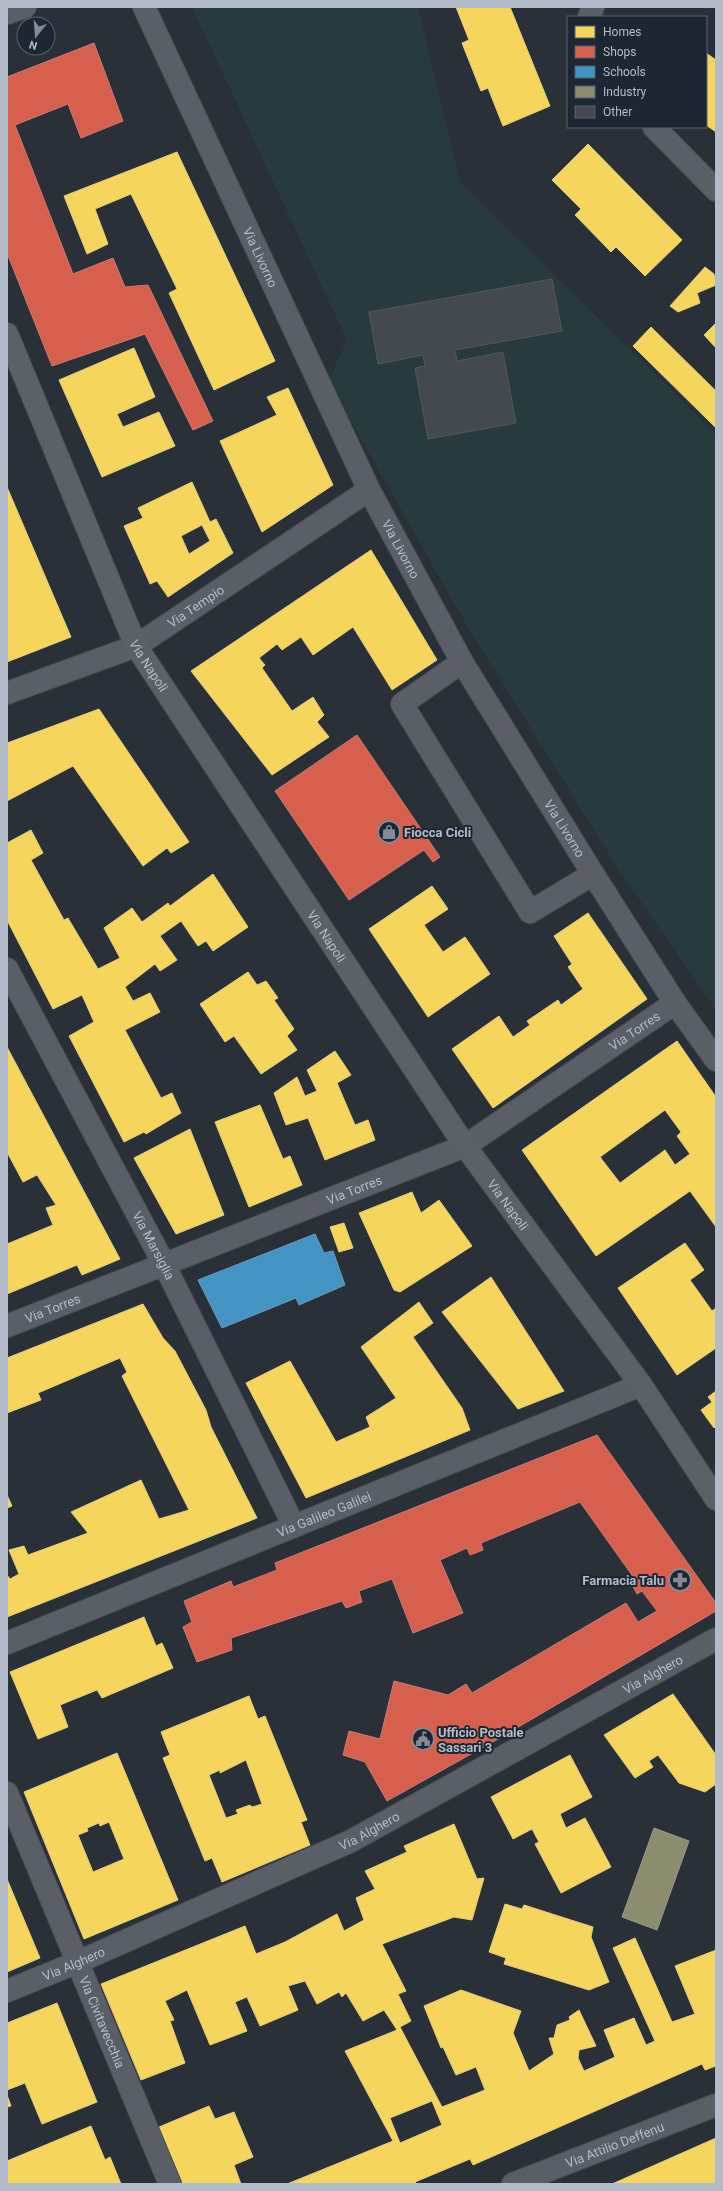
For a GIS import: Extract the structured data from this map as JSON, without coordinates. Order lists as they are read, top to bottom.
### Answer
{
  "streets": {
    "main road": ["Via Napoli"],
    "street": [
      "Via Livorno",
      "Via Tempio",
      "Via Torres",
      "Via Marsiglia",
      "Via Galileo Galilei",
      "Via Alghero",
      "Via Civitavecchia",
      "Via Attilio Deffenu"
    ]
  },
  "crossings": [
    ["Via Livorno", "Via Tempio"],
    ["Via Livorno", "Via Torres"],
    ["Via Tempio", "Via Napoli"],
    ["Via Napoli", "Via Torres"],
    ["Via Napoli", "Via Galileo Galilei"],
    ["Via Torres", "Via Marsiglia"],
    ["Via Marsiglia", "Via Galileo Galilei"],
    ["Via Alghero", "Via Civitavecchia"]
  ],
  "places": {
    "shop": ["Fiocca Cicli"],
    "pharmacy": ["Farmacia Talu"],
    "public building": ["Ufficio Postale Sassari 3"]
  },
  "legend": [
    "Homes",
    "Shops",
    "Schools",
    "Industry",
    "Other"
  ],
  "north": "bottom"
}
